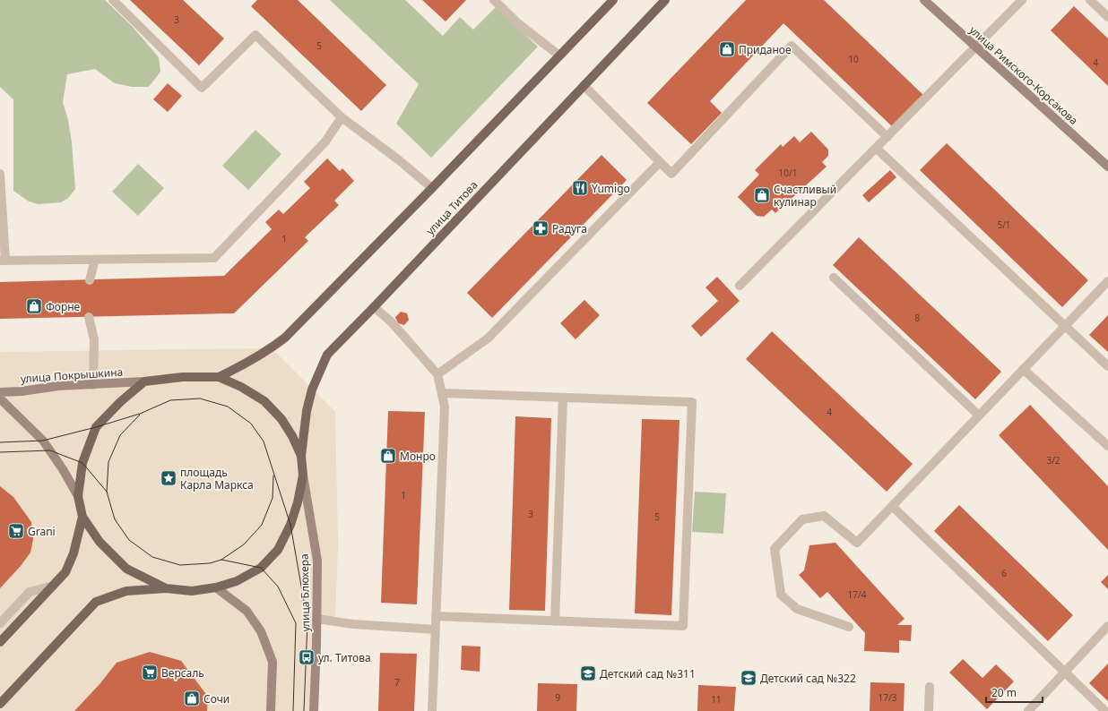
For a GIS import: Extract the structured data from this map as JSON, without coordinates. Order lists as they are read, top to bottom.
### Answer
{
  "streets": {
    "main road": ["улица Титова"],
    "street": ["улица Римского-Корсакова", "улица Покрышкина", "улица Блюхера"]
  },
  "places": {
    "shop": [
      "Приданое",
      "Счастливый кулинар",
      "Форне",
      "Монро",
      "Сочи"
    ],
    "restaurant": ["Yumigo"],
    "pharmacy": ["Радуга"],
    "place": ["площадь Карла Маркса"],
    "supermarket": ["Grani", "Версаль"],
    "bus stop": ["ул. Титова"],
    "school or university": ["Детский сад №311", "Детский сад №322"]
  },
  "house_numbers": [
    "3",
    "5",
    "10",
    "4",
    "10/1",
    "5/1",
    "1",
    "8",
    "4",
    "3/2",
    "1",
    "3",
    "5",
    "6",
    "17/4",
    "7",
    "9",
    "17/3",
    "11"
  ],
  "scale_bar": "20 m"
}
